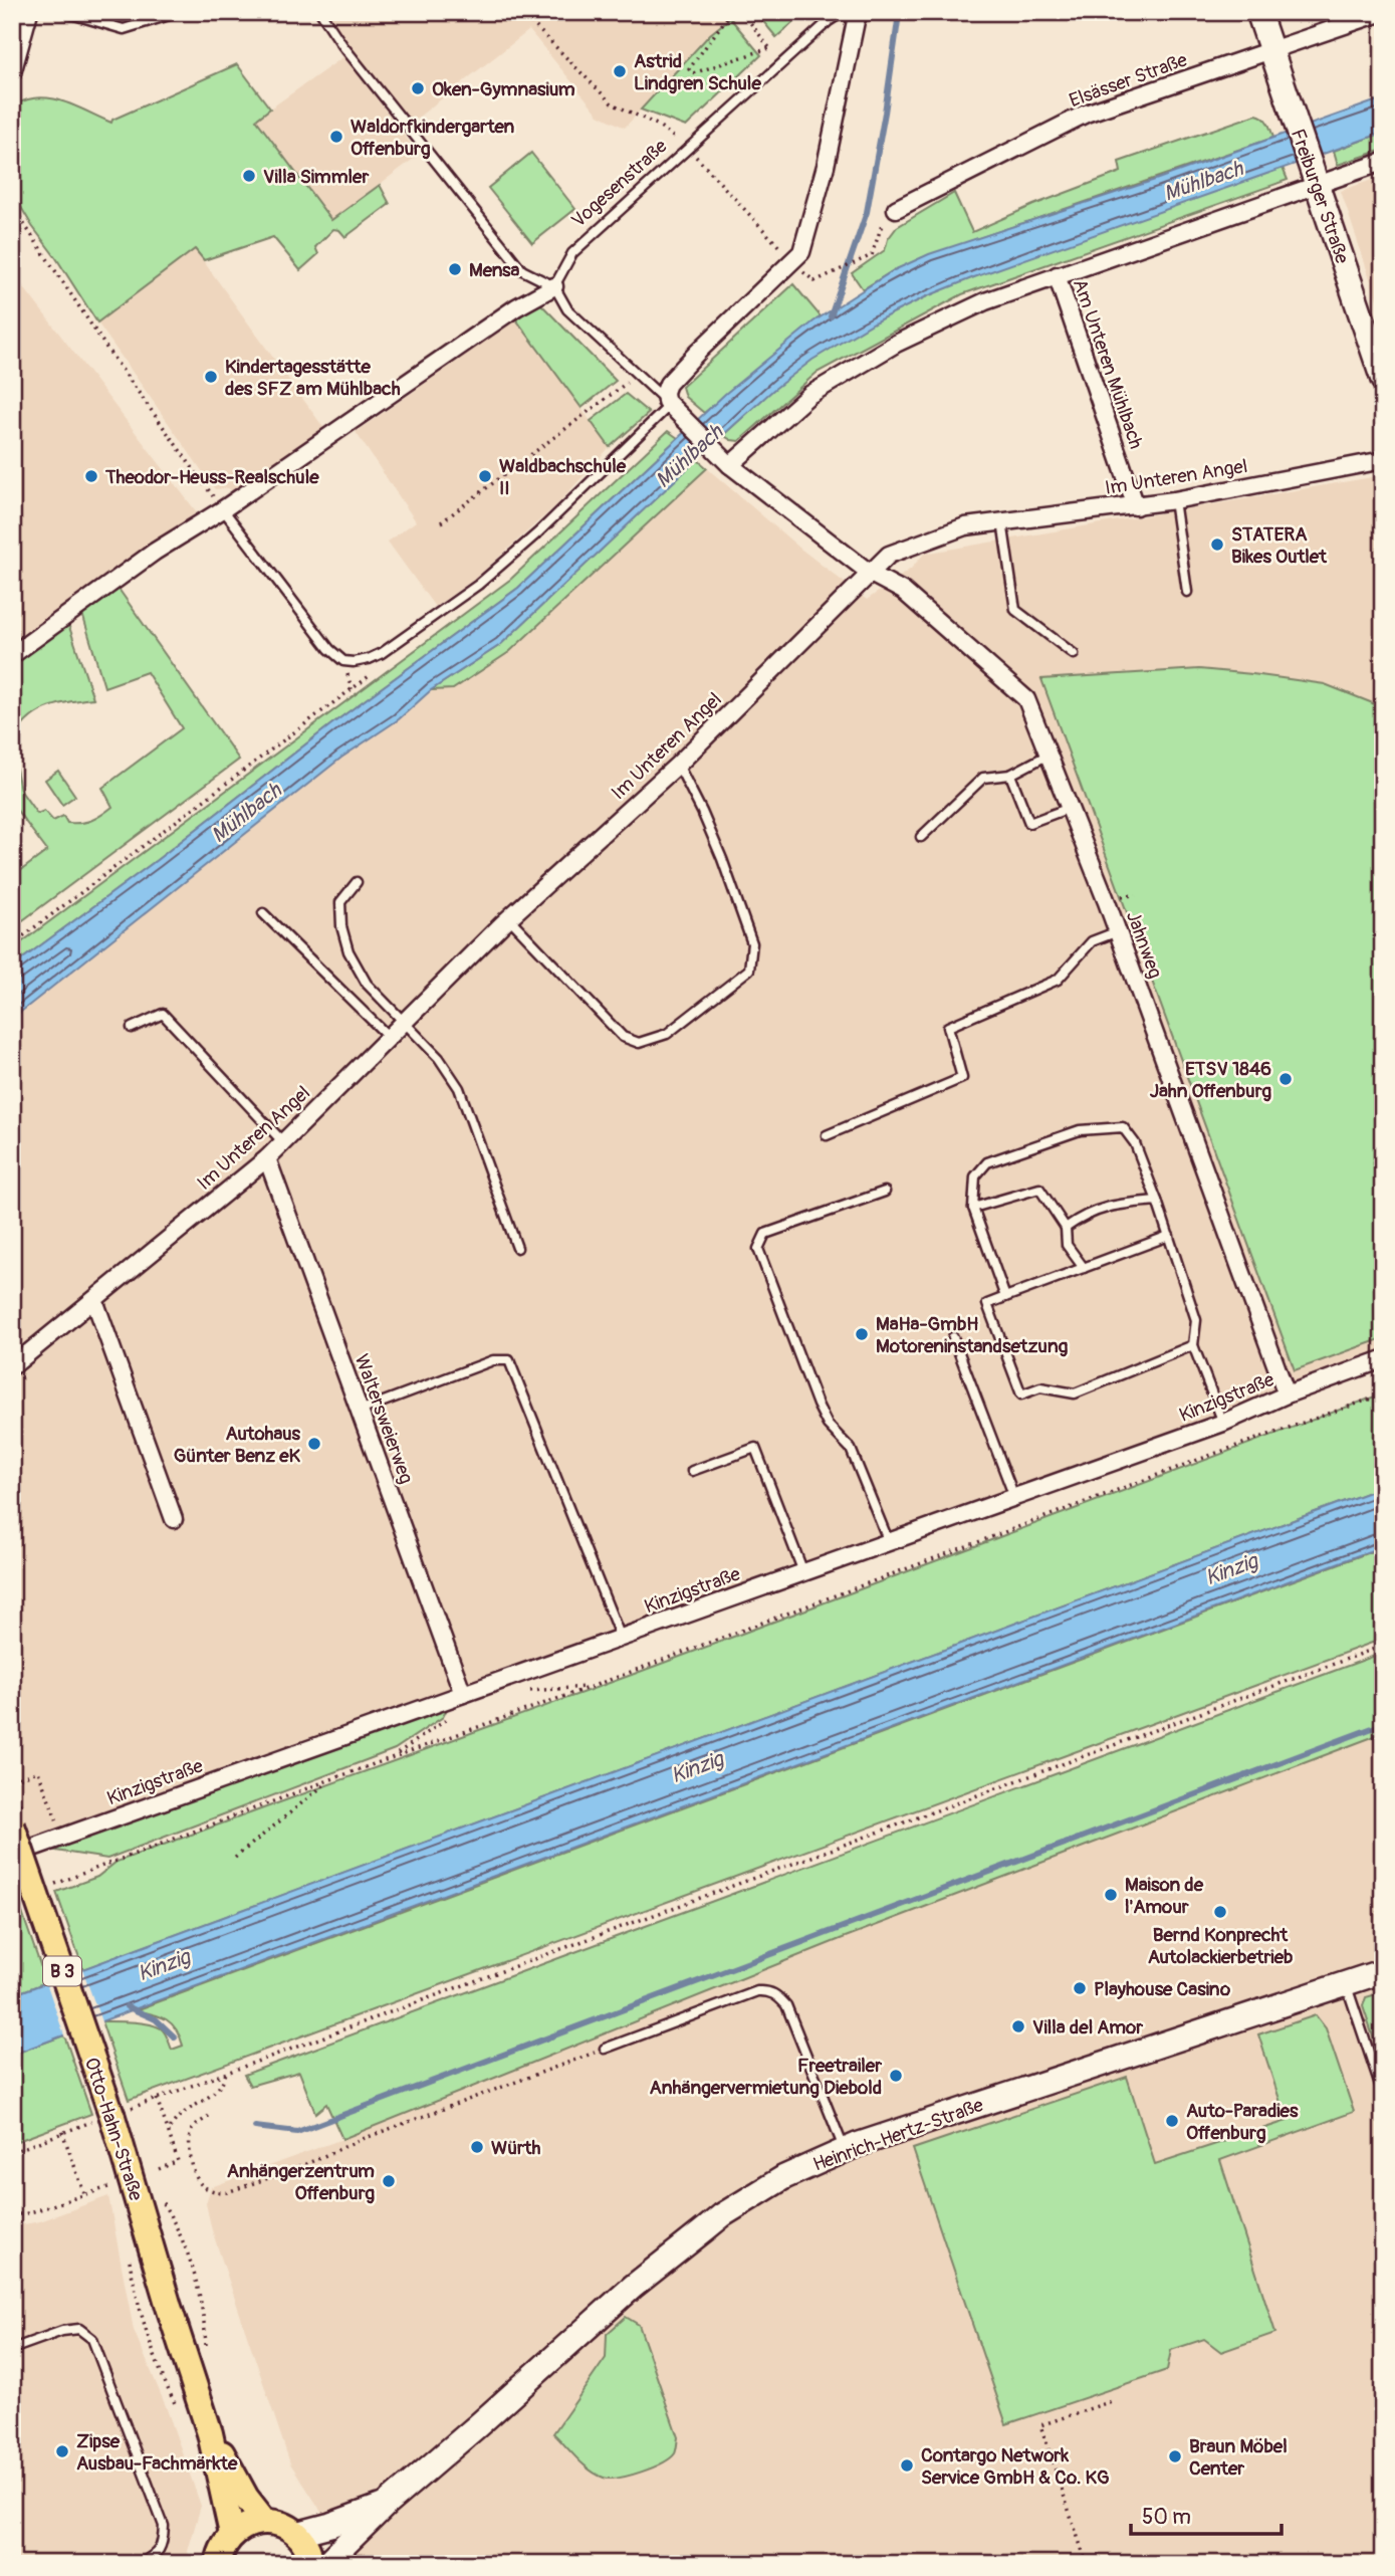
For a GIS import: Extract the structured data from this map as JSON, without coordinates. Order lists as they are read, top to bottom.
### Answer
{
  "streets": {
    "main road": ["B 3", "Otto-Hahn-Straße"],
    "street": [
      "Elsässer Straße",
      "Freiburger Straße",
      "Am Unteren Mühlbach",
      "Im Unteren Angel",
      "Jahnweg",
      "Kinzigstraße",
      "Waltersweierweg",
      "Heinrich-Hertz-Straße"
    ],
    "lane": ["Vogesenstraße"]
  },
  "crossings": [
    ["Elsässer Straße", "Freiburger Straße"],
    ["Freiburger Straße", "Am Unteren Mühlbach"],
    ["Am Unteren Mühlbach", "Im Unteren Angel"],
    ["Im Unteren Angel", "Jahnweg"],
    ["Im Unteren Angel", "Waltersweierweg"],
    ["Jahnweg", "Kinzigstraße"],
    ["Kinzigstraße", "Waltersweierweg"]
  ],
  "water": ["Mühlbach", "Kinzig"],
  "places": [
    "Astrid Lindgren Schule",
    "Oken-Gymnasium",
    "Waldorfkindergarten Offenburg",
    "Villa Simmler",
    "Mensa",
    "Kindertagesstätte des SFZ am Mühlbach",
    "Theodor-Heuss-Realschule",
    "Waldbachschule II",
    "STATERA Bikes Outlet",
    "ETSV 1846 Jahn Offenburg",
    "MaHa-GmbH Motoreninstandsetzung",
    "Autohaus Günter Benz eK",
    "Maison de l'Amour",
    "Bernd Konprecht Autolackierbetrieb",
    "Playhouse Casino",
    "Villa del Amor",
    "Freetrailer Anhängervermietung Diebold",
    "Auto-Paradies Offenburg",
    "Würth",
    "Anhängerzentrum Offenburg",
    "Zipse Ausbau-Fachmärkte",
    "Braun Möbel Center",
    "Contargo Network Service GmbH & Co. KG"
  ],
  "scale_bar": "50 m"
}
